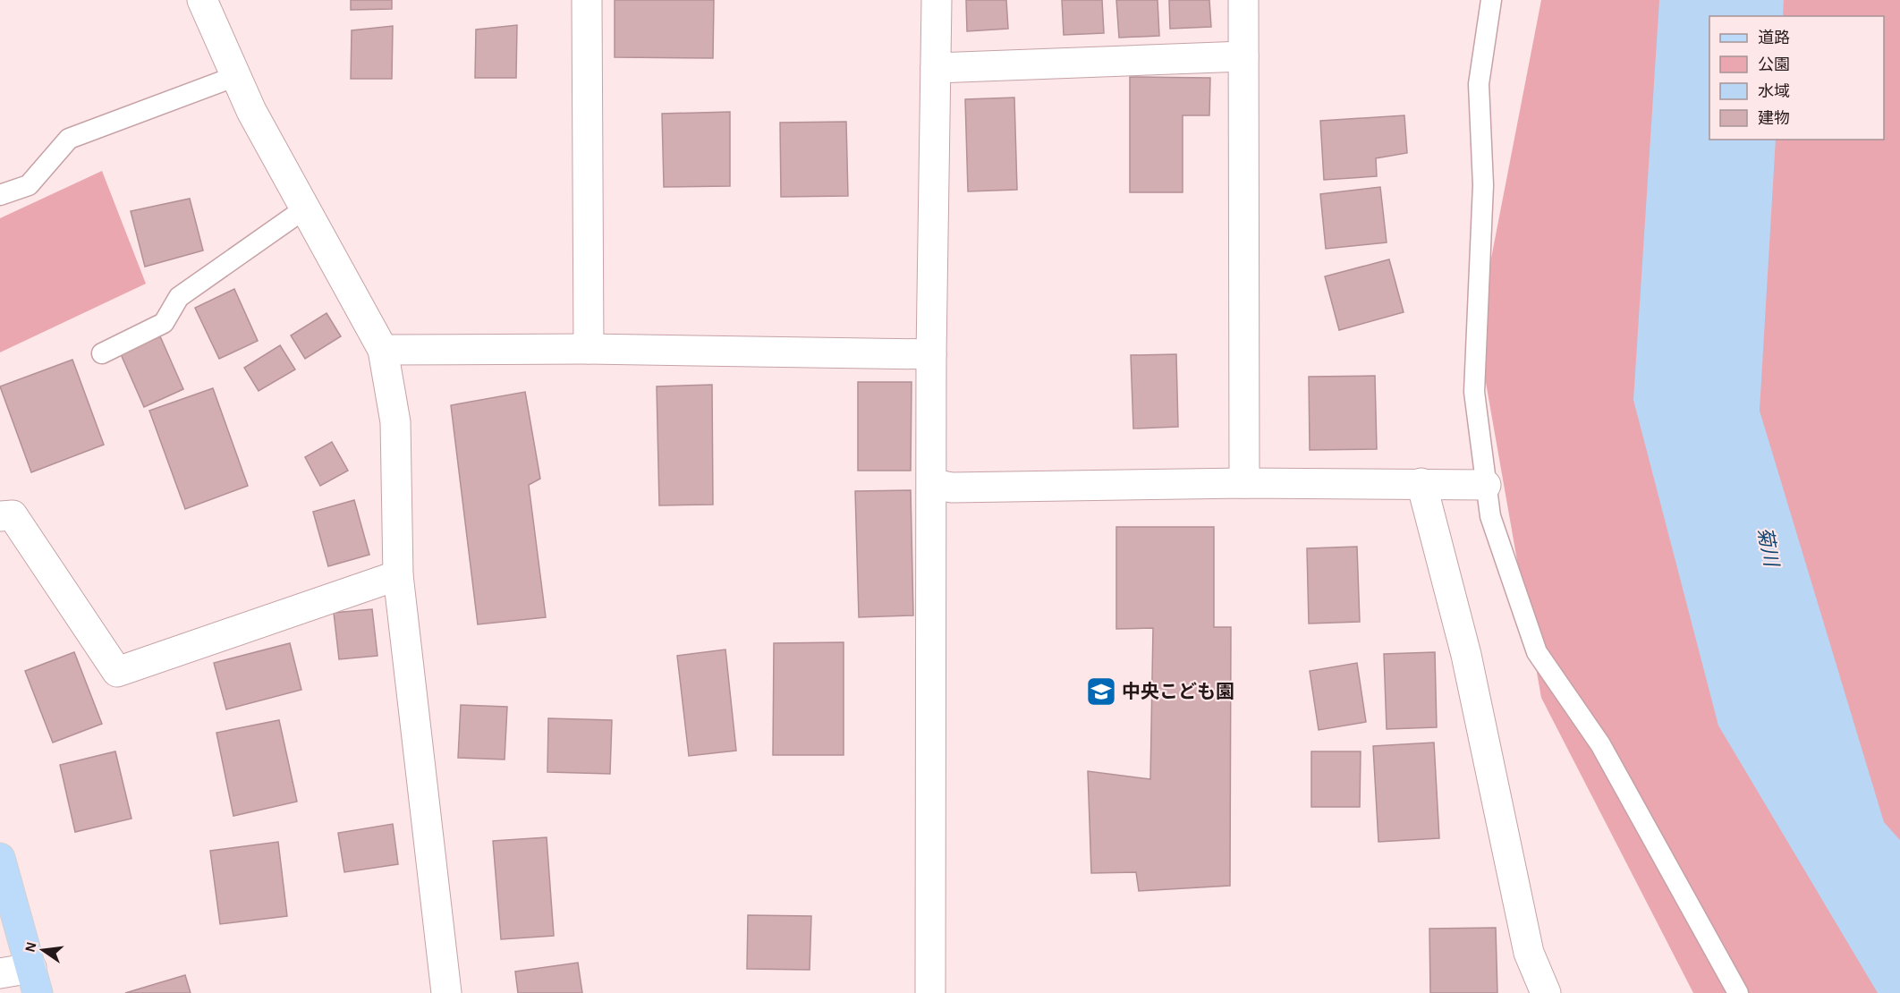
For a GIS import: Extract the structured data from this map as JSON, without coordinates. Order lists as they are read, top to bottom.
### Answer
{
  "water": ["菊川"],
  "places": {
    "school or university": ["中央こども園"]
  },
  "legend": [
    "道路",
    "公園",
    "水域",
    "建物"
  ],
  "north": "left"
}
